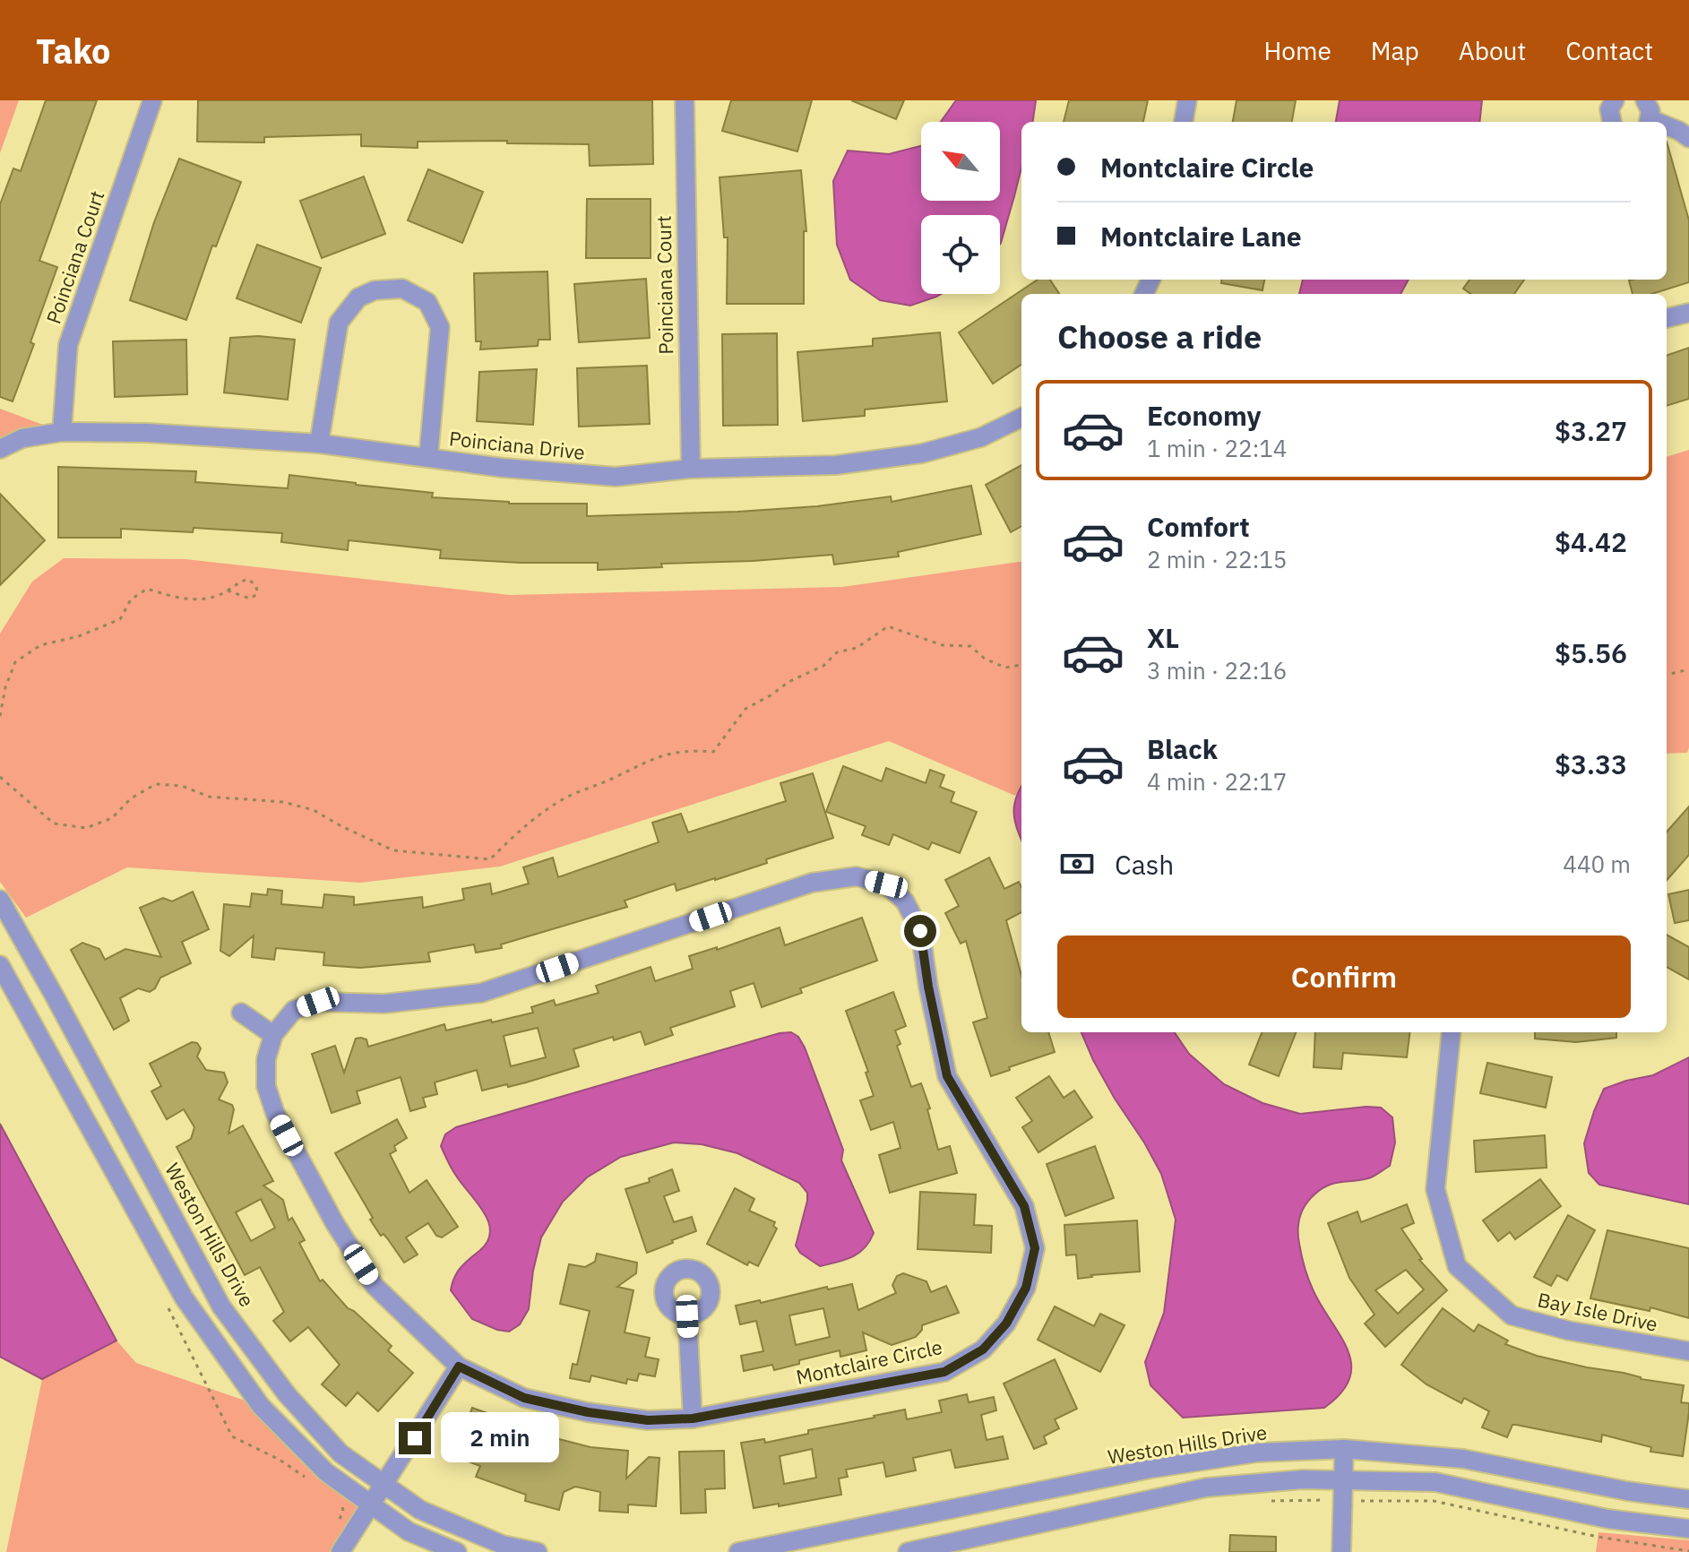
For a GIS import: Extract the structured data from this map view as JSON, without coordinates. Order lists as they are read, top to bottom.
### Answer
{
  "streets": {
    "street": [
      "Poinciana Court",
      "Poinciana Drive",
      "Weston Hills Drive",
      "Bay Isle Drive",
      "Montclaire Circle"
    ]
  },
  "crossings": [
    ["Poinciana Court", "Poinciana Drive"]
  ],
  "north": "top left",
  "page": {
    "header": "Tako",
    "nav": [
      "Home",
      "Map",
      "About",
      "Contact"
    ],
    "banner": ["Montclaire Circle", "Montclaire Lane"],
    "heading": "Choose a ride",
    "list": [
      {
        "name": "Economy",
        "note": "1 min · 22:14",
        "value": "$3.27"
      },
      {
        "name": "Comfort",
        "note": "2 min · 22:15",
        "value": "$4.42"
      },
      {
        "name": "XL",
        "note": "3 min · 22:16",
        "value": "$5.56"
      },
      {
        "name": "Black",
        "note": "4 min · 22:17",
        "value": "$3.33"
      }
    ],
    "pay": ["Cash", "440 m"],
    "buttons": "Confirm",
    "bubble": "2 min"
  }
}
